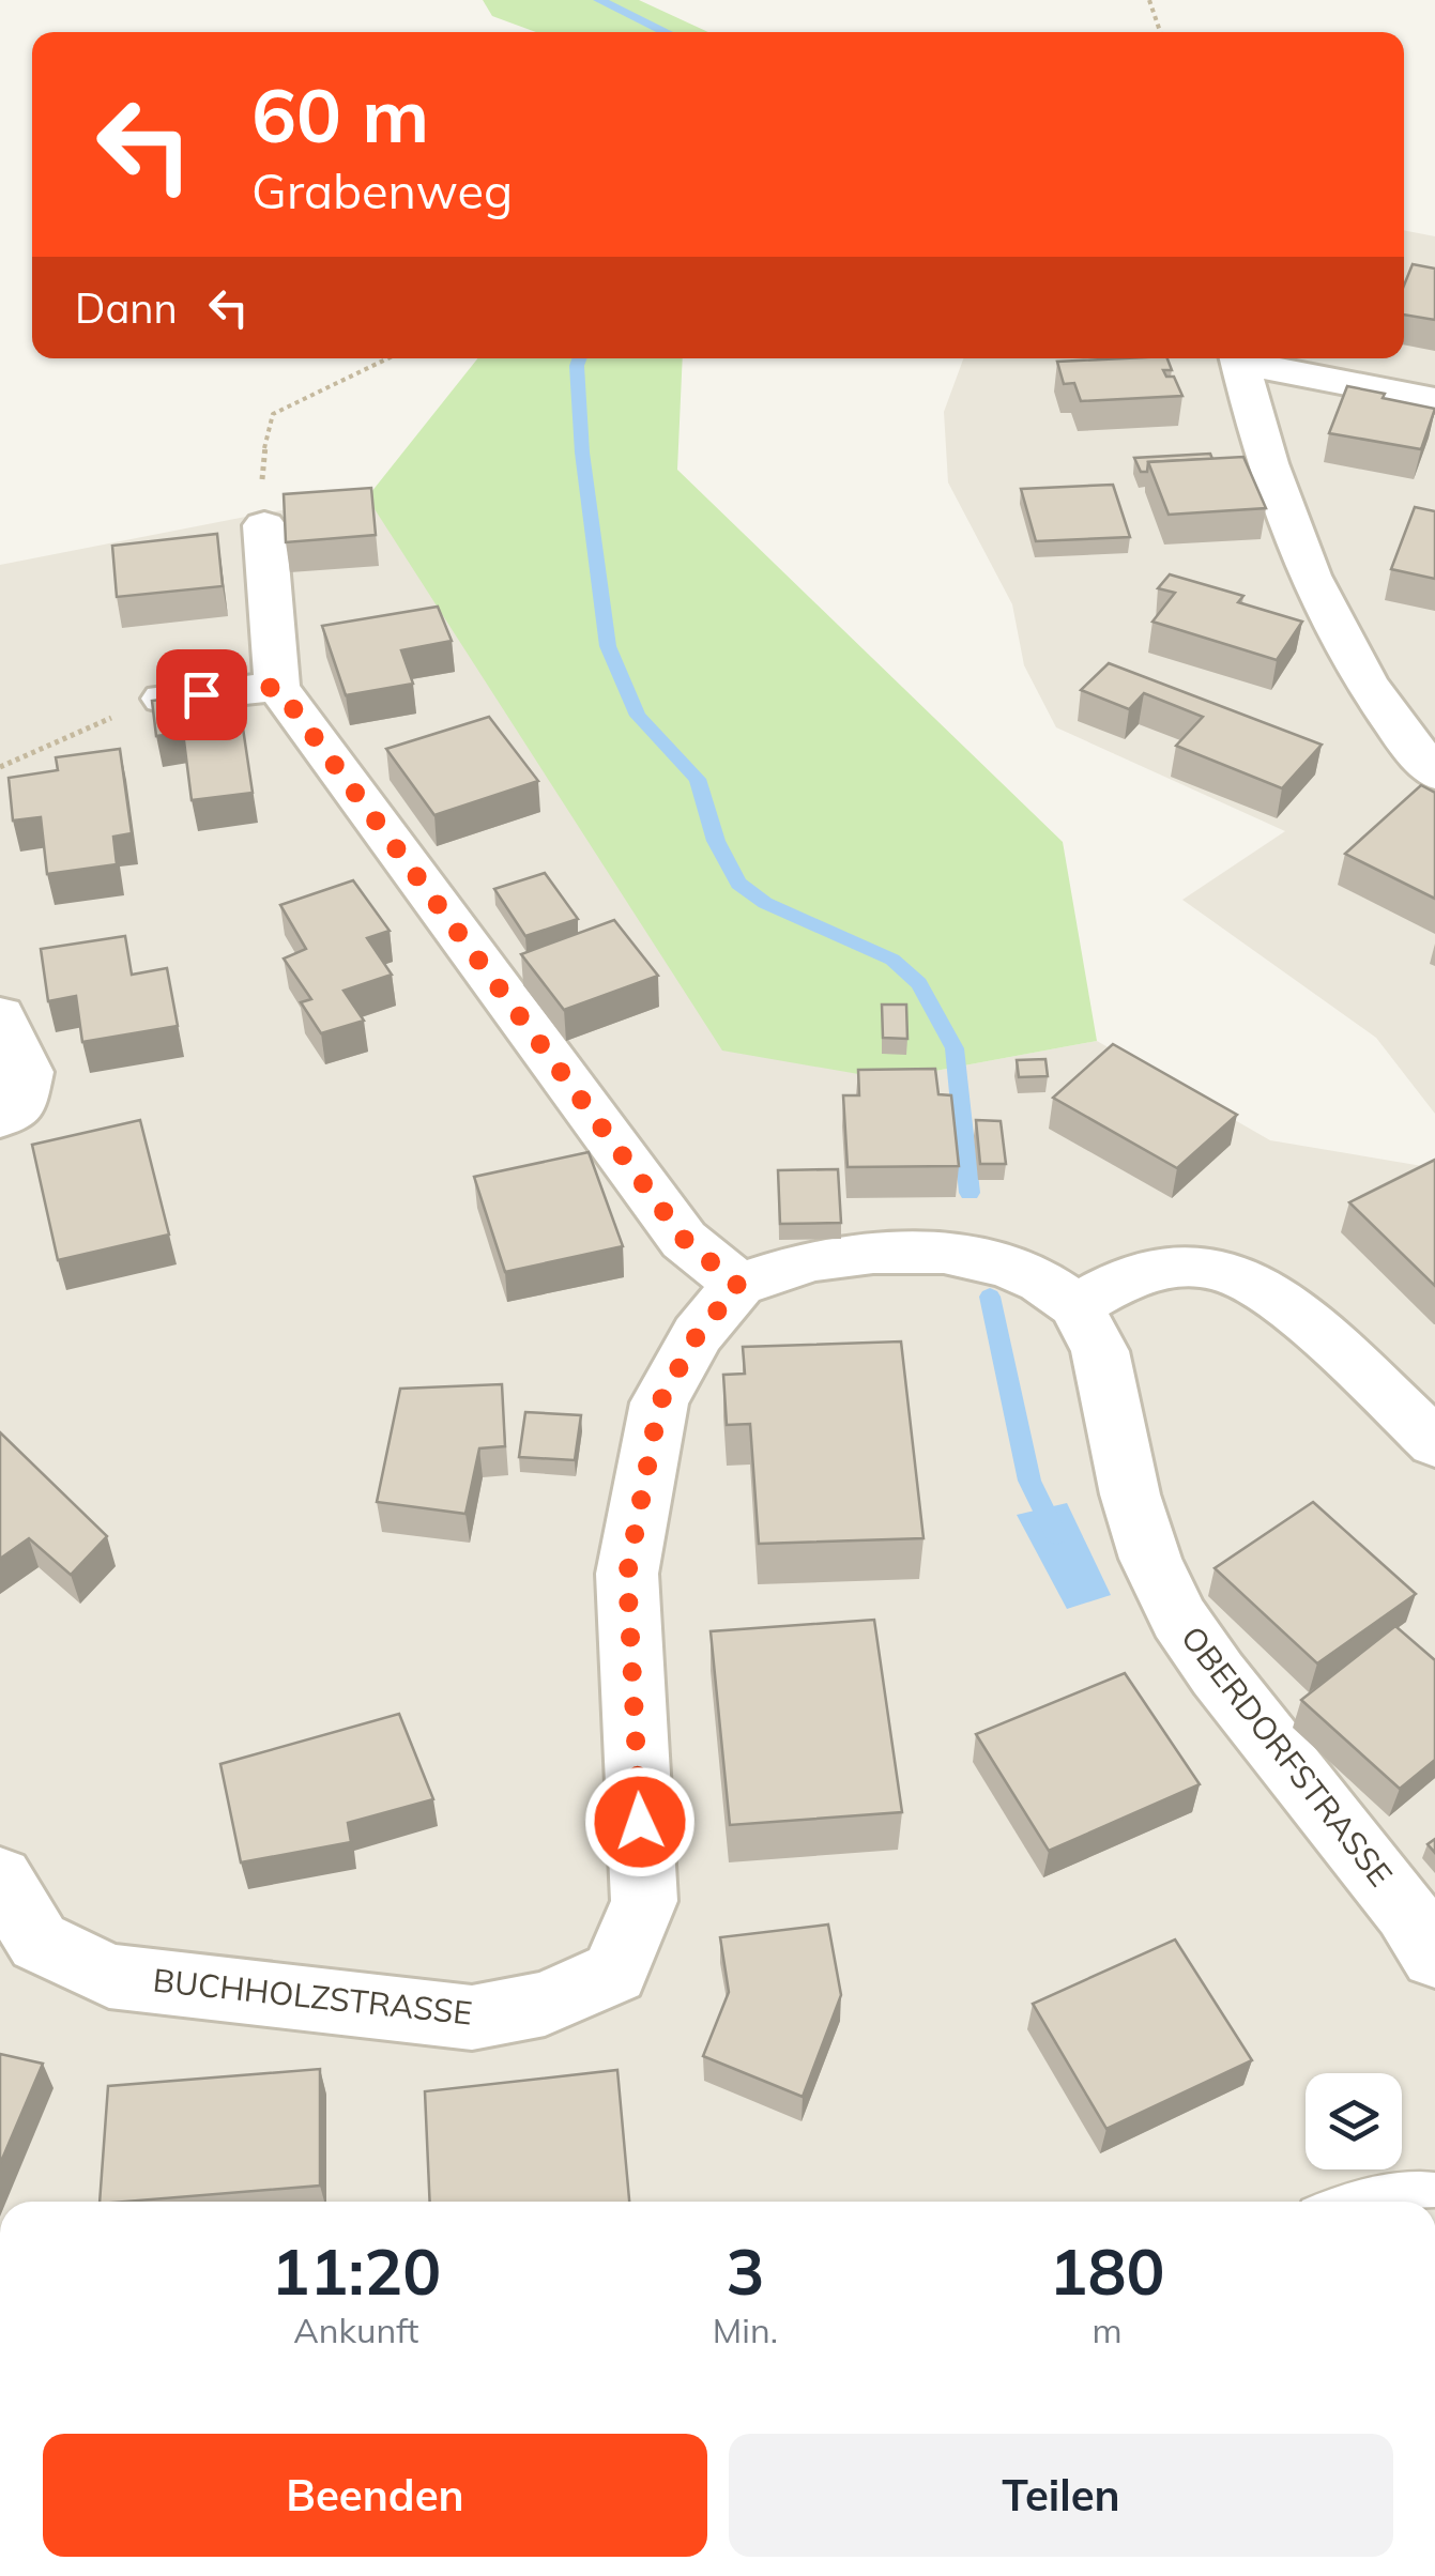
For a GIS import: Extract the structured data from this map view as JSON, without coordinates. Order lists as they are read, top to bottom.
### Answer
{
  "streets": {
    "street": ["OBERDORFSTRASSE", "BUCHHOLZSTRASSE"]
  },
  "page": {
    "turn": ["60 m", "Grabenweg"],
    "then": "Dann",
    "eta": [
      "11:20",
      "Ankunft",
      "3",
      "Min.",
      "180",
      "m"
    ],
    "buttons": ["Beenden", "Teilen"]
  }
}
